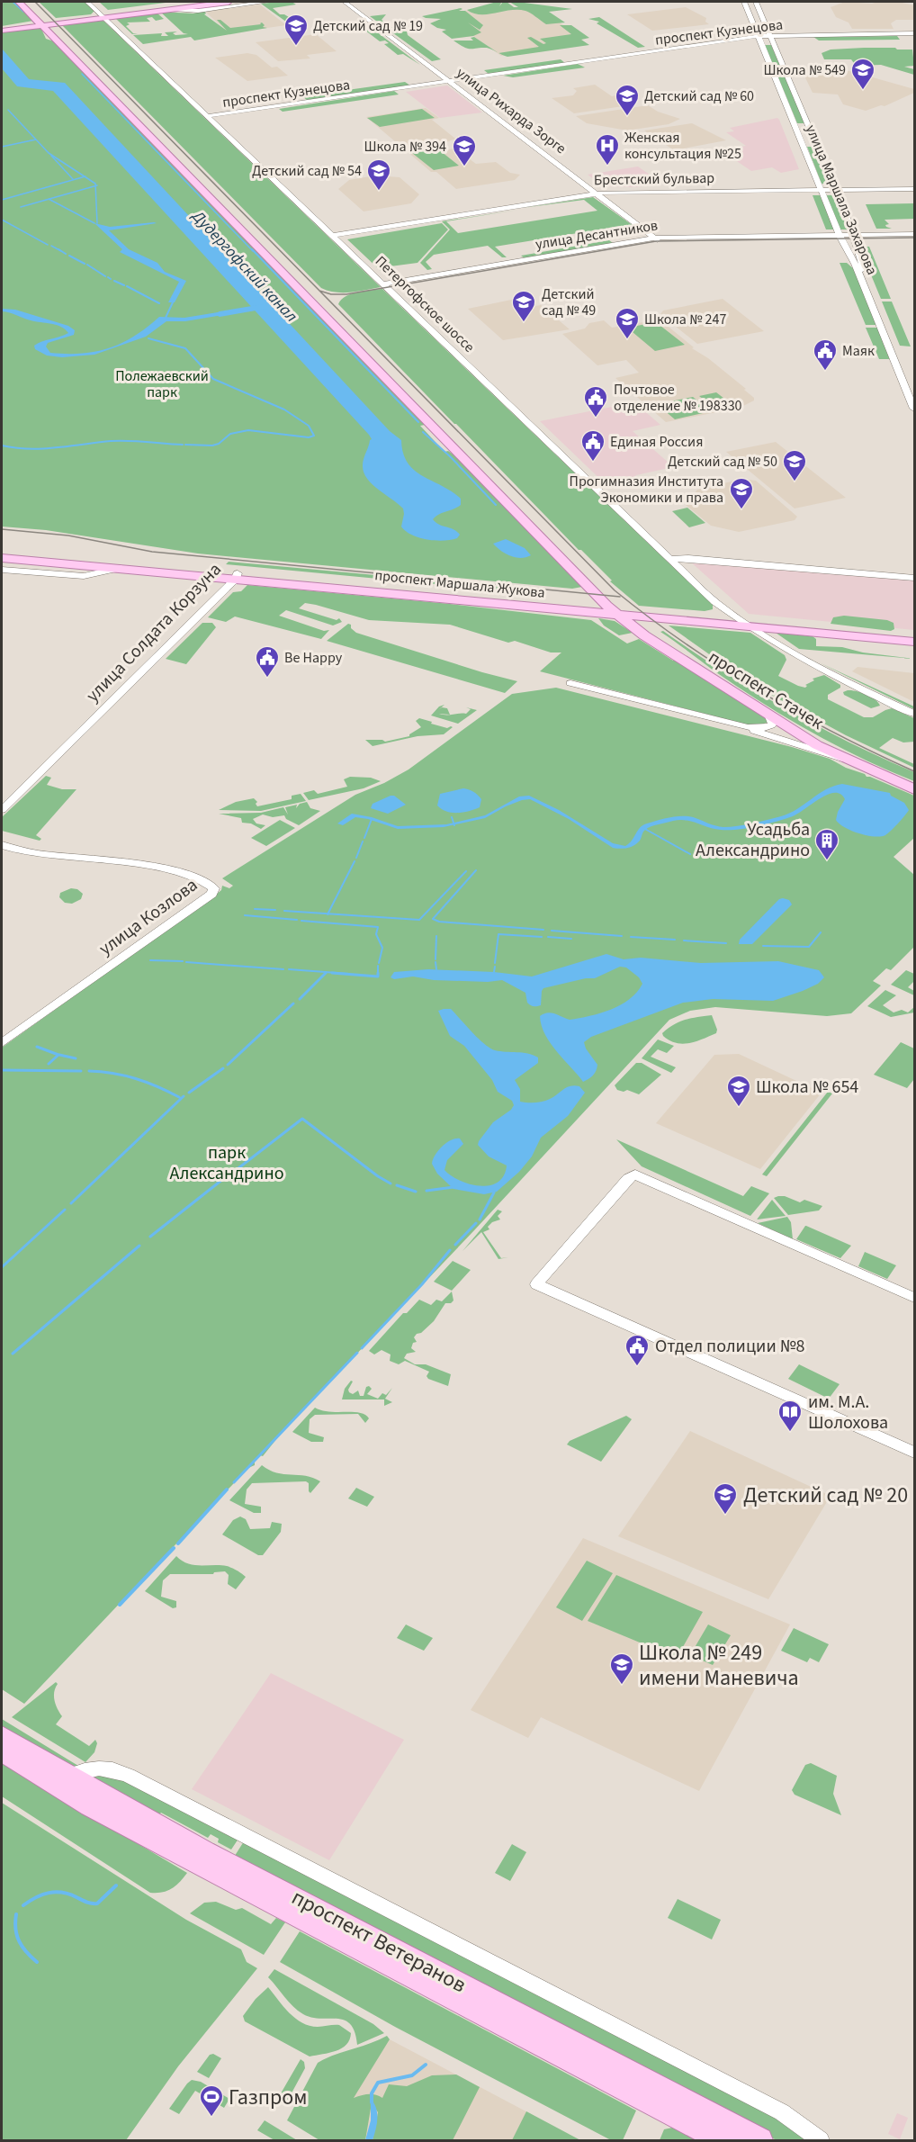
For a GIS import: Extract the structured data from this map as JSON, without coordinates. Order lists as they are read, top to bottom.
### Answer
{
  "streets": {
    "main road": ["проспект Маршала Жукова", "проспект Стачек", "проспект Ветеранов"],
    "street": [
      "проспект Кузнецова",
      "улица Рихарда Зорге",
      "Брестский бульвар",
      "улица Маршала Захарова",
      "улица Десантников",
      "Петергофское шоссе",
      "улица Солдата Корзуна",
      "улица Козлова"
    ]
  },
  "crossings": [
    ["проспект Кузнецова", "улица Рихарда Зорге"],
    ["проспект Кузнецова", "улица Маршала Захарова"],
    ["проспект Кузнецова", "Петергофское шоссе"],
    ["улица Рихарда Зорге", "Брестский бульвар"],
    ["улица Рихарда Зорге", "улица Десантников"],
    ["Брестский бульвар", "улица Маршала Захарова"],
    ["Брестский бульвар", "Петергофское шоссе"],
    ["улица Маршала Захарова", "улица Десантников"],
    ["улица Десантников", "Петергофское шоссе"],
    ["Петергофское шоссе", "проспект Маршала Жукова"],
    ["проспект Маршала Жукова", "улица Солдата Корзуна"],
    ["проспект Маршала Жукова", "проспект Стачек"]
  ],
  "water": ["Дудергофский канал"],
  "parks": ["Полежаевский парк", "парк Александрино"],
  "places": {
    "school or university": [
      "Детский сад № 19",
      "Школа № 549",
      "Детский сад № 60",
      "Школа № 394",
      "Детский сад № 54",
      "Детский сад № 49",
      "Школа № 247",
      "Детский сад № 50",
      "Прогимназия Института Экономики и права",
      "Школа № 654",
      "Детский сад № 20",
      "Школа № 249 имени Маневича"
    ],
    "hospital": ["Женская консультация №25"],
    "public building": [
      "Маяк",
      "Почтовое отделение № 198330",
      "Единая Россия",
      "Be Happy",
      "Отдел полиции №8"
    ],
    "building": ["Усадьба Александрино"],
    "library": ["им. М.А. Шолохова"],
    "sports": ["Газпром"]
  }
}
